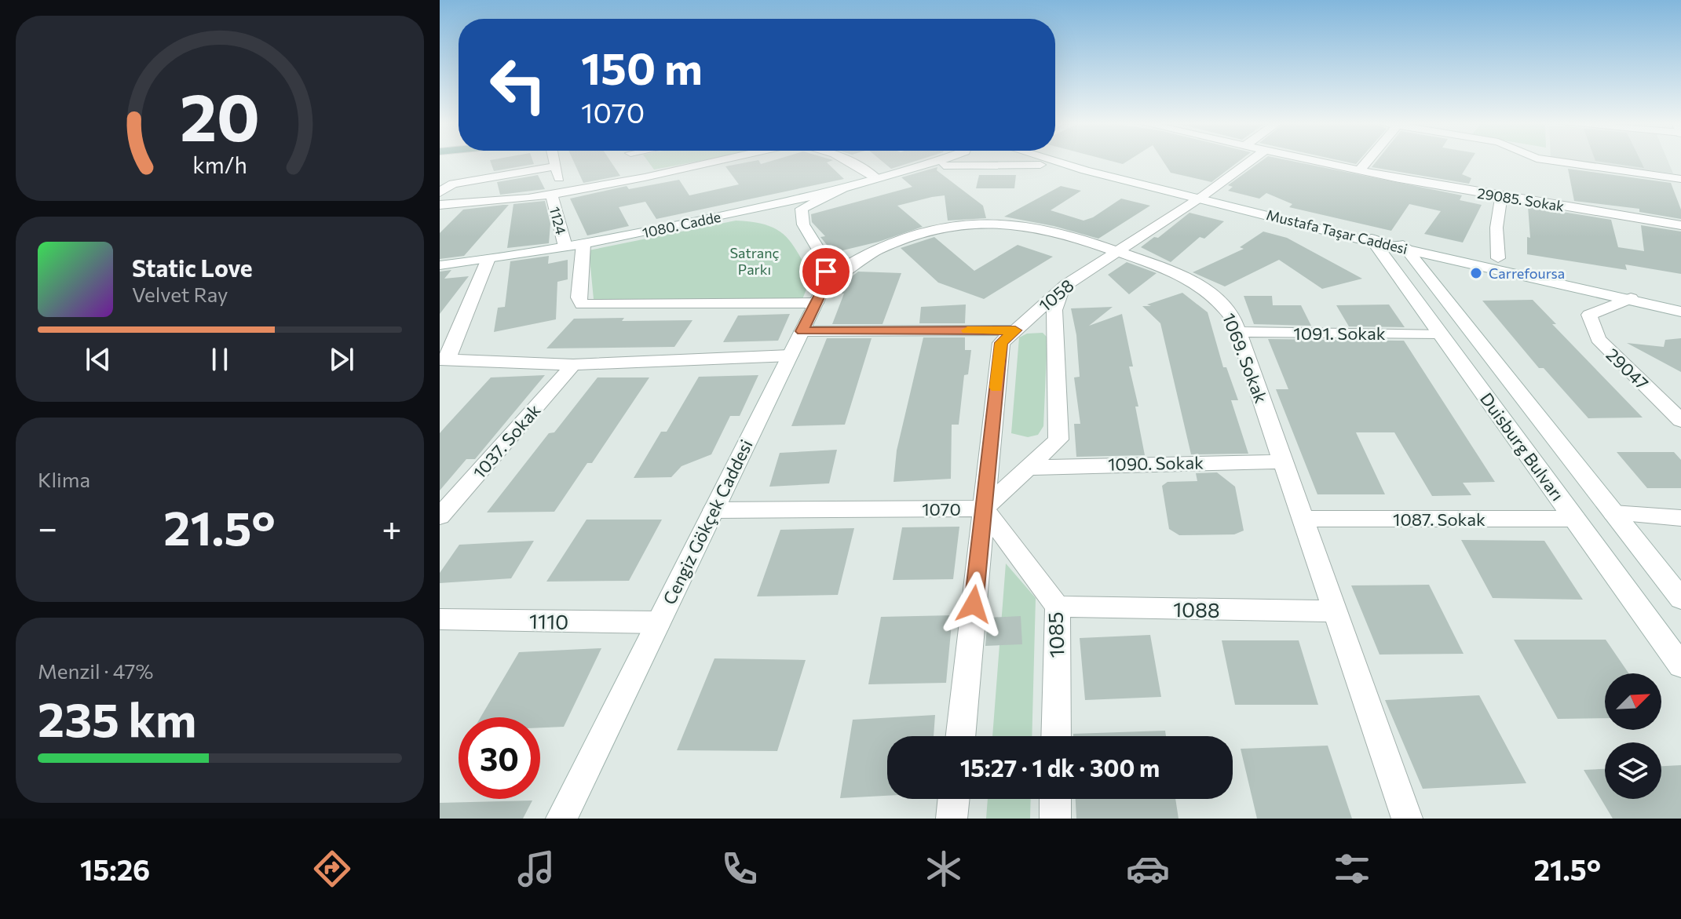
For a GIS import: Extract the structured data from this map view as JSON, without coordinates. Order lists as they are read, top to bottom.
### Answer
{
  "streets": {
    "street": [
      "29085. Sokak",
      "1124",
      "1080. Cadde",
      "Mustafa Taşar Caddesi",
      "1058",
      "1091. Sokak",
      "1069. Sokak",
      "29047",
      "1037. Sokak",
      "Duisburg Bulvarı",
      "1090. Sokak",
      "1070",
      "1087. Sokak",
      "Cengiz Gökçek Caddesi",
      "1088",
      "1110",
      "1085"
    ]
  },
  "crossings": [
    ["1124", "1080. Cadde"],
    ["1080. Cadde", "Mustafa Taşar Caddesi"],
    ["Mustafa Taşar Caddesi", "1058"],
    ["Mustafa Taşar Caddesi", "29047"],
    ["Mustafa Taşar Caddesi", "Duisburg Bulvarı"],
    ["1058", "1069. Sokak"],
    ["1058", "1070"],
    ["1058", "1085"],
    ["1091. Sokak", "1069. Sokak"],
    ["1091. Sokak", "Duisburg Bulvarı"],
    ["1069. Sokak", "1090. Sokak"],
    ["1069. Sokak", "1087. Sokak"],
    ["1069. Sokak", "Cengiz Gökçek Caddesi"],
    ["1069. Sokak", "1088"],
    ["Duisburg Bulvarı", "1087. Sokak"],
    ["1090. Sokak", "1070"],
    ["1070", "Cengiz Gökçek Caddesi"],
    ["1070", "1085"],
    ["Cengiz Gökçek Caddesi", "1110"],
    ["1088", "1085"]
  ],
  "parks": ["Satranç Parkı"],
  "places": ["Carrefoursa"],
  "north": "top right",
  "page": {
    "turn": ["150 m", "1070"],
    "song": ["Static Love", "Velvet Ray"],
    "tile": [
      "Klima",
      ["Menzil · 47%", "235 km"]
    ],
    "heat": ["−", "21.5°", "+"],
    "limit": "30",
    "trip": "15:27 · 1 dk · 300 m",
    "tabs": ["15:26", "21.5°"],
    "gauge": ["20", "km/h"]
  }
}
